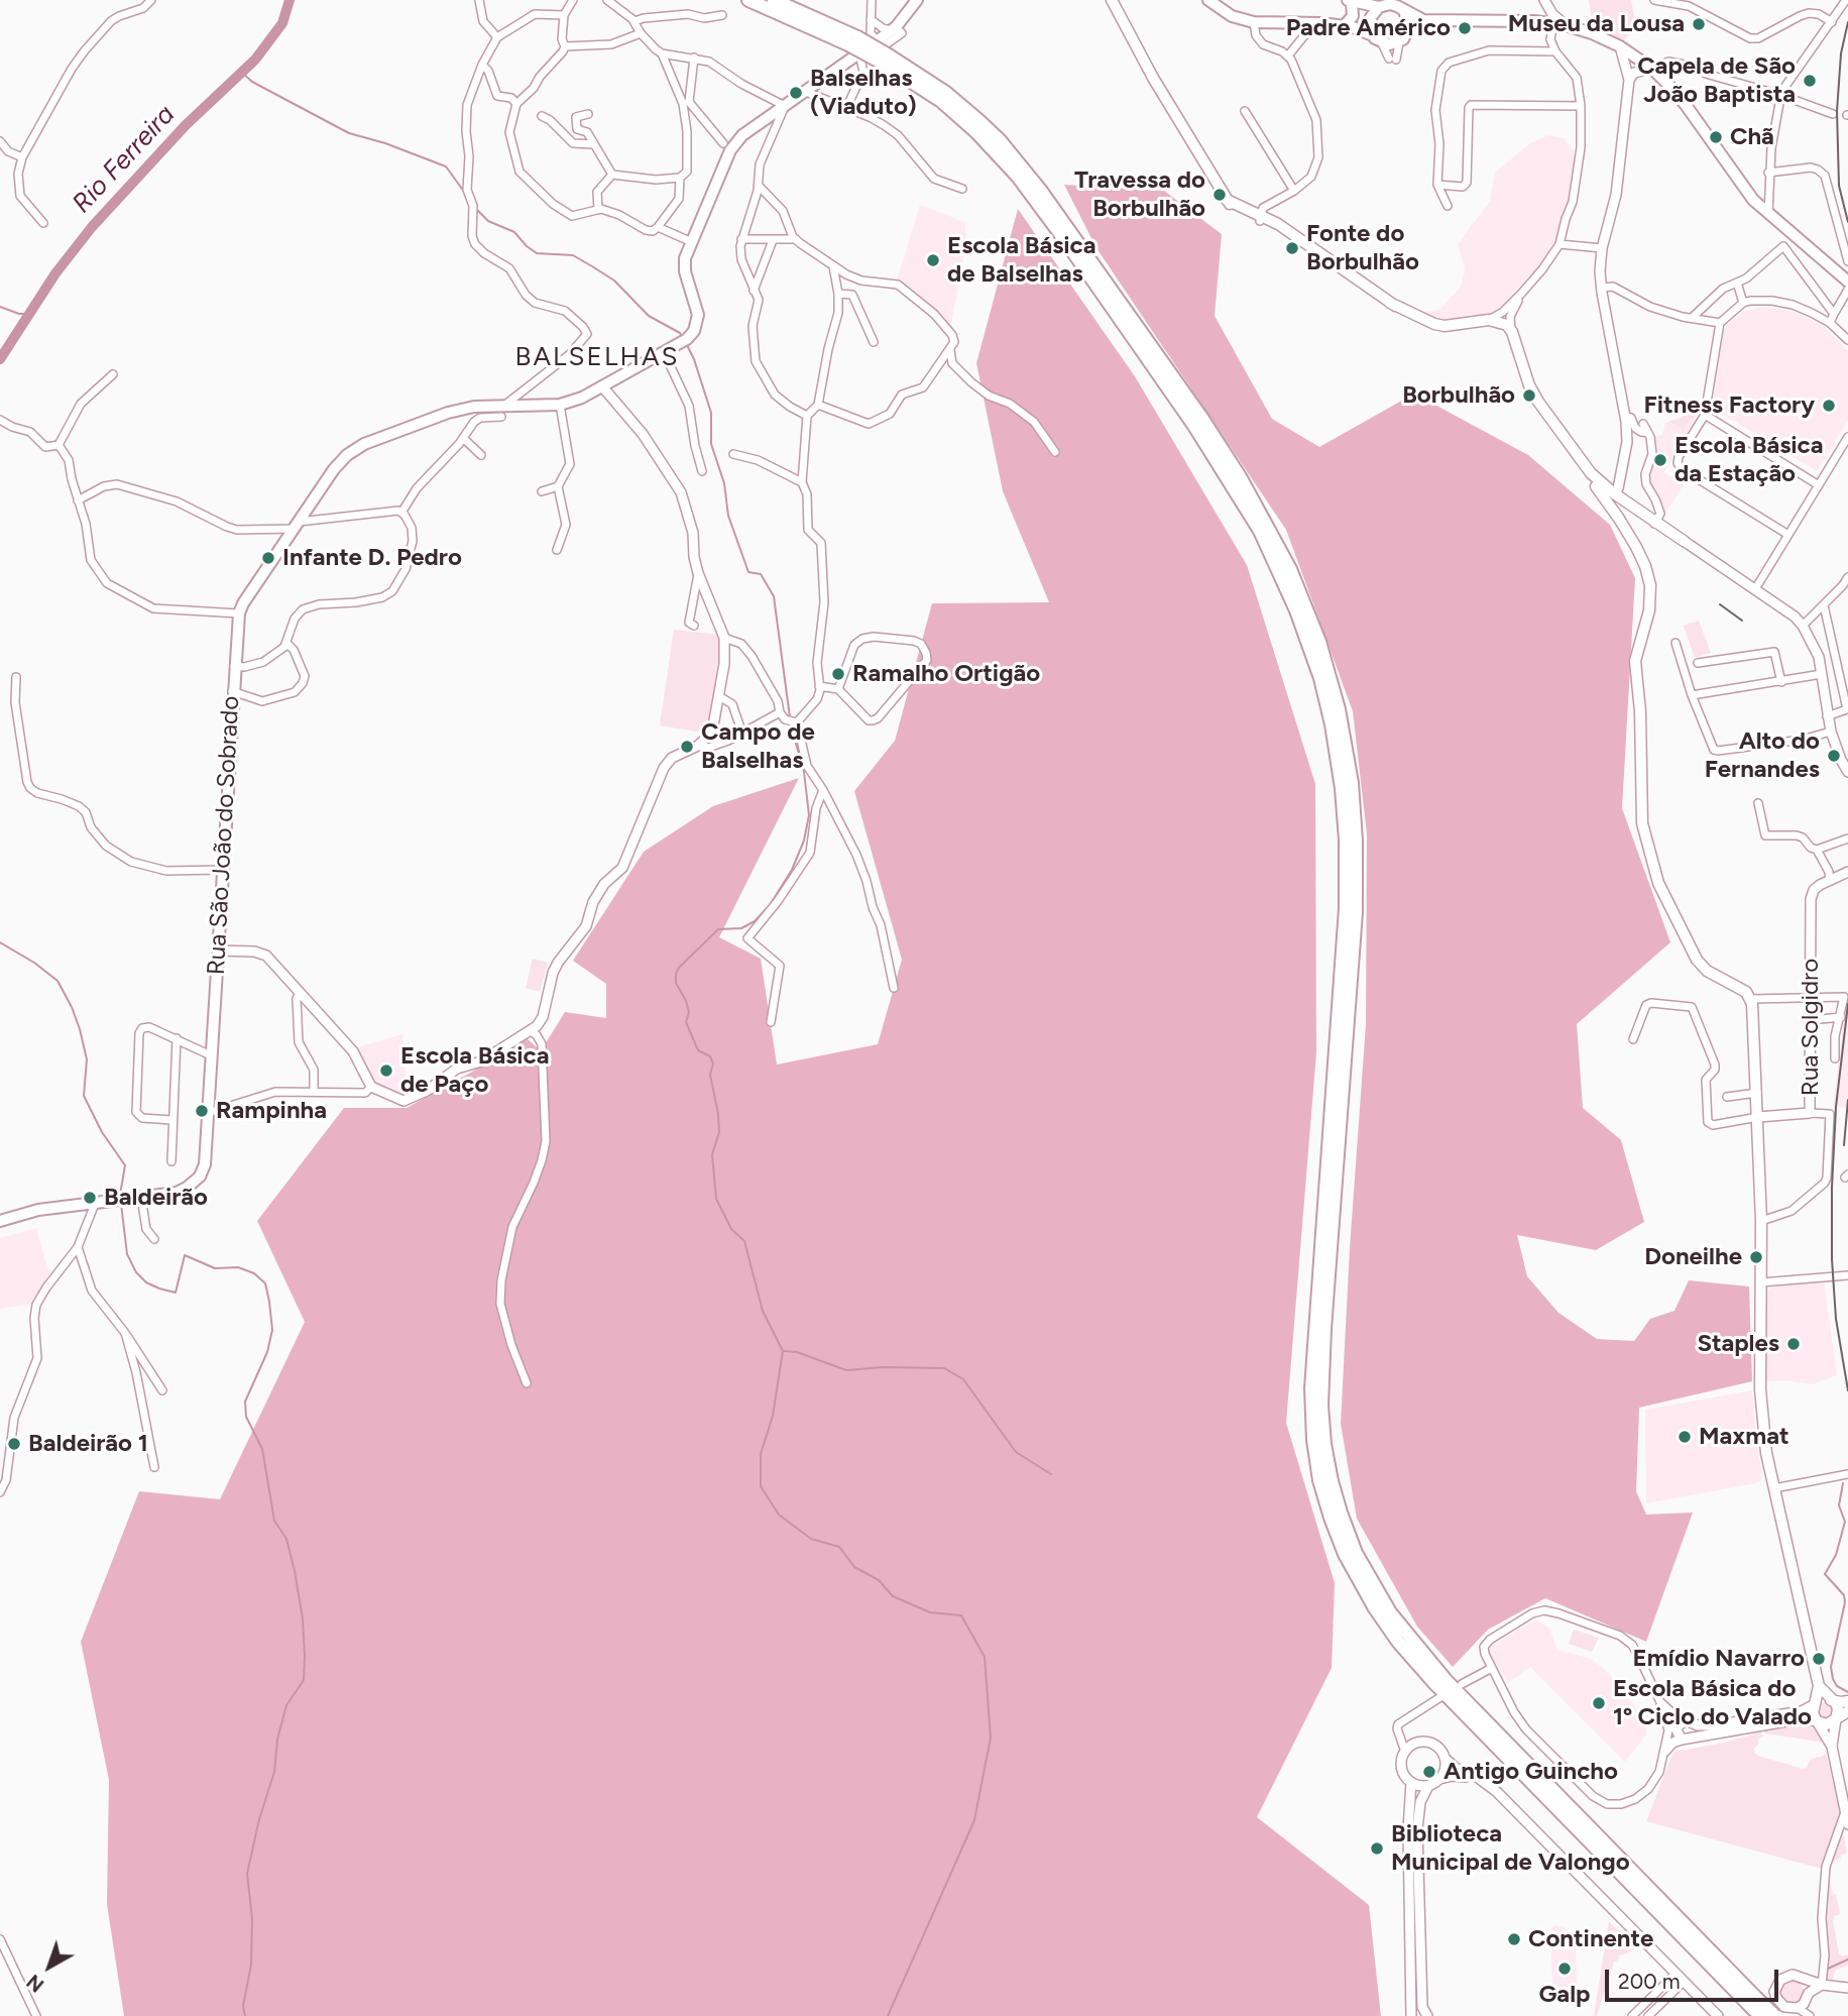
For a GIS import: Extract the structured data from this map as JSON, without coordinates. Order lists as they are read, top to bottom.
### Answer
{
  "streets": {
    "main road": ["Rua São João do Sobrado"],
    "street": ["Rua Solgidro"]
  },
  "districts": ["BALSELHAS"],
  "water": ["Rio Ferreira"],
  "places": [
    "Museu da Lousa",
    "Padre Américo",
    "Capela de São João Baptista",
    "Balselhas (Viaduto)",
    "Chã",
    "Travessa do Borbulhão",
    "Fonte do Borbulhão",
    "Escola Básica de Balselhas",
    "Borbulhão",
    "Fitness Factory",
    "Escola Básica da Estação",
    "Infante D. Pedro",
    "Ramalho Ortigão",
    "Campo de Balselhas",
    "Alto do Fernandes",
    "Escola Básica de Paço",
    "Rampinha",
    "Baldeirão",
    "Doneilhe",
    "Staples",
    "Maxmat",
    "Baldeirão 1",
    "Emídio Navarro",
    "Escola Básica do 1º Ciclo do Valado",
    "Antigo Guincho",
    "Biblioteca Municipal de Valongo",
    "Continente",
    "Galp"
  ],
  "scale_bar": "200 m",
  "north": "bottom left"
}
